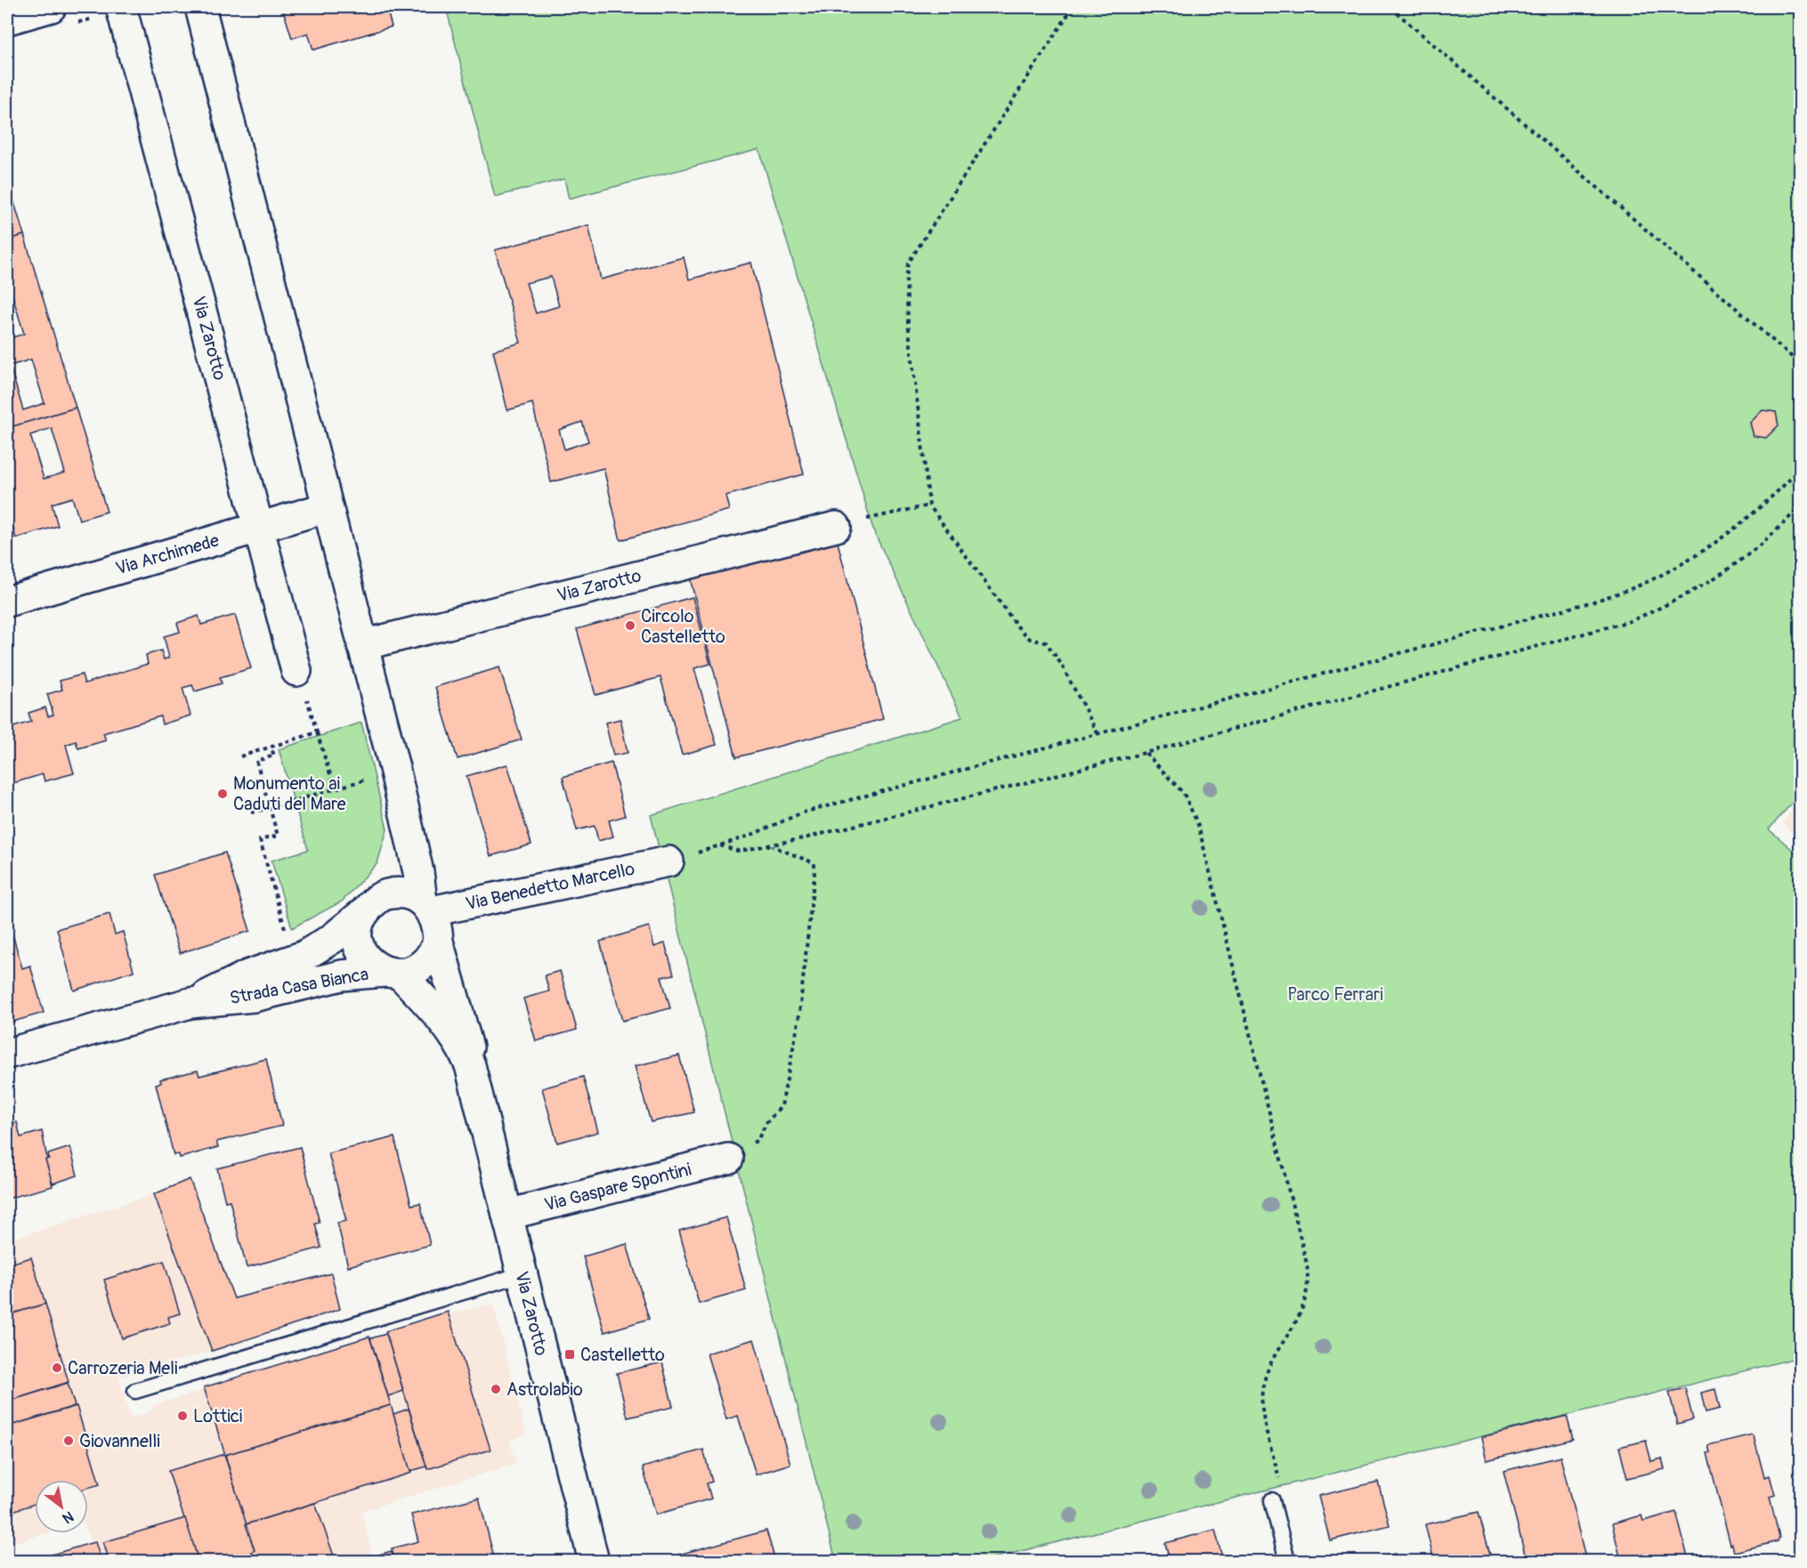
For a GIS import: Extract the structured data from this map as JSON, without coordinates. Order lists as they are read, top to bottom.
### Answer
{
  "streets": {
    "street": [
      "Via Zarotto",
      "Via Archimede",
      "Via Benedetto Marcello",
      "Strada Casa Bianca",
      "Via Gaspare Spontini"
    ]
  },
  "crossings": [
    ["Via Zarotto", "Via Archimede"],
    ["Via Zarotto", "Via Benedetto Marcello"],
    ["Via Zarotto", "Strada Casa Bianca"],
    ["Via Zarotto", "Via Gaspare Spontini"],
    ["Via Benedetto Marcello", "Strada Casa Bianca"]
  ],
  "parks": ["Parco Ferrari"],
  "places": {
    "other": [
      "Circolo Castelletto",
      "Monumento ai Caduti del Mare",
      "Carrozeria Meli",
      "Astrolabio",
      "Lottici",
      "Giovannelli"
    ],
    "transit": ["Castelletto"]
  },
  "north": "bottom right"
}
